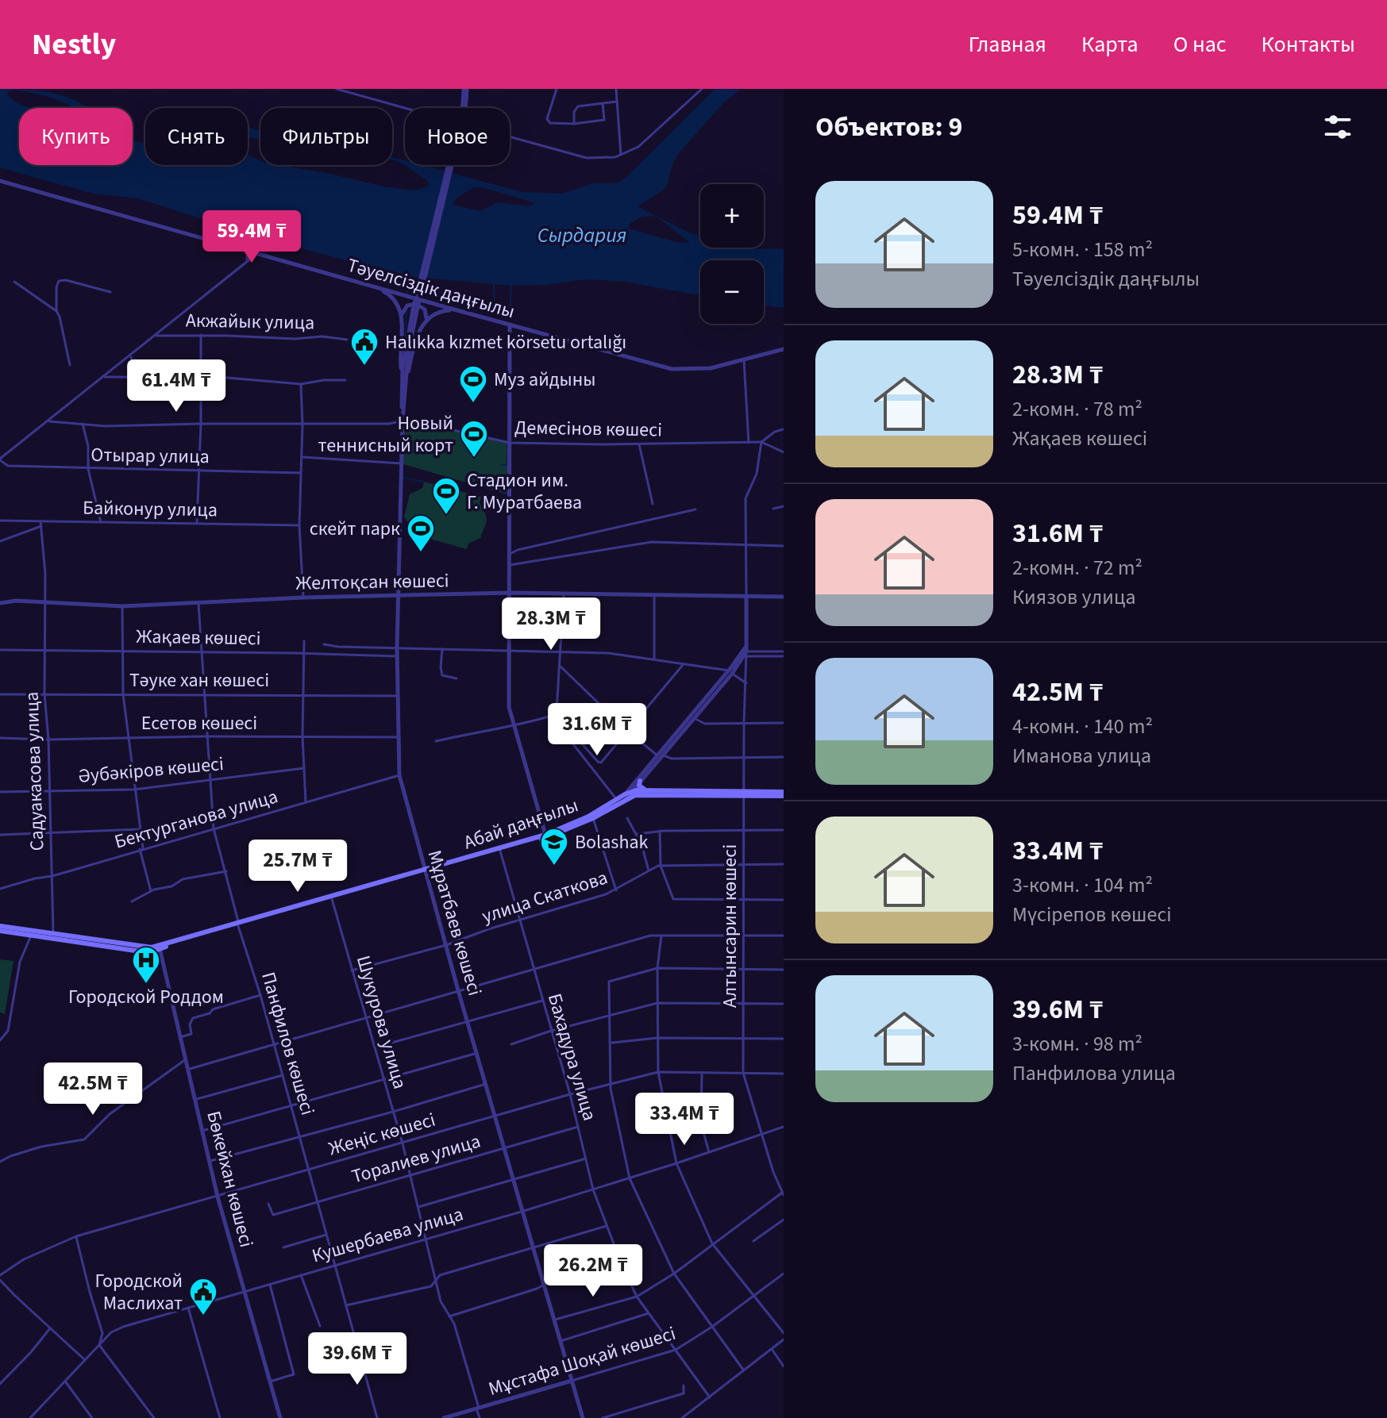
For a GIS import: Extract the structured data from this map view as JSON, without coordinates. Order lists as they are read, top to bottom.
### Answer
{
  "streets": {
    "main road": ["Абай даңғылы"],
    "street": [
      "Тәуелсіздік даңғылы",
      "Акжайык улица",
      "Демесінов көшесі",
      "Отырар улица",
      "Байконур улица",
      "Желтоқсан көшесі",
      "Жақаев көшесі",
      "Тәуке хан көшесі",
      "Есетов көшесі",
      "Әубәкіров көшесі",
      "Садуакасова улица",
      "Бектурганова улица",
      "улица Скаткова",
      "Мұратбаев көшесі",
      "Алтынсарин көшесі",
      "Шукурова улица",
      "Панфилов көшесі",
      "Бахадура улица",
      "Жеңіс көшесі",
      "Торалиев улица",
      "Бөкейхан көшесі",
      "Кушербаева улица",
      "Мұстафа Шоқай көшесі"
    ]
  },
  "crossings": [
    ["Демесінов көшесі", "Мұратбаев көшесі"],
    ["Байконур улица", "Садуакасова улица"],
    ["Желтоқсан көшесі", "Садуакасова улица"],
    ["Желтоқсан көшесі", "Мұратбаев көшесі"],
    ["Желтоқсан көшесі", "Панфилов көшесі"],
    ["Жақаев көшесі", "Садуакасова улица"],
    ["Жақаев көшесі", "Мұратбаев көшесі"],
    ["Жақаев көшесі", "Панфилов көшесі"],
    ["Тәуке хан көшесі", "Садуакасова улица"],
    ["Тәуке хан көшесі", "Мұратбаев көшесі"],
    ["Тәуке хан көшесі", "Панфилов көшесі"],
    ["Есетов көшесі", "Садуакасова улица"],
    ["Есетов көшесі", "Мұратбаев көшесі"],
    ["Есетов көшесі", "Панфилов көшесі"],
    ["Әубәкіров көшесі", "Садуакасова улица"],
    ["Әубәкіров көшесі", "Панфилов көшесі"],
    ["Садуакасова улица", "Бектурганова улица"],
    ["Бектурганова улица", "Мұратбаев көшесі"],
    ["Бектурганова улица", "Панфилов көшесі"],
    ["Абай даңғылы", "Мұратбаев көшесі"],
    ["Абай даңғылы", "Алтынсарин көшесі"],
    ["Абай даңғылы", "Шукурова улица"],
    ["Абай даңғылы", "Панфилов көшесі"],
    ["Абай даңғылы", "Бахадура улица"],
    ["улица Скаткова", "Мұратбаев көшесі"],
    ["улица Скаткова", "Алтынсарин көшесі"],
    ["улица Скаткова", "Шукурова улица"],
    ["улица Скаткова", "Бахадура улица"],
    ["Мұратбаев көшесі", "Жеңіс көшесі"],
    ["Мұратбаев көшесі", "Торалиев улица"],
    ["Мұратбаев көшесі", "Кушербаева улица"],
    ["Мұратбаев көшесі", "Мұстафа Шоқай көшесі"],
    ["Алтынсарин көшесі", "Жеңіс көшесі"],
    ["Алтынсарин көшесі", "Кушербаева улица"],
    ["Шукурова улица", "Жеңіс көшесі"],
    ["Шукурова улица", "Торалиев улица"],
    ["Шукурова улица", "Кушербаева улица"],
    ["Шукурова улица", "Мұстафа Шоқай көшесі"],
    ["Панфилов көшесі", "Жеңіс көшесі"],
    ["Панфилов көшесі", "Торалиев улица"],
    ["Панфилов көшесі", "Кушербаева улица"],
    ["Бахадура улица", "Жеңіс көшесі"],
    ["Бахадура улица", "Торалиев улица"],
    ["Бахадура улица", "Кушербаева улица"],
    ["Бахадура улица", "Мұстафа Шоқай көшесі"],
    ["Жеңіс көшесі", "Бөкейхан көшесі"],
    ["Бөкейхан көшесі", "Кушербаева улица"]
  ],
  "water": ["Сырдария"],
  "places": {
    "public building": ["Halıkka kızmet körsetu ortalığı", "Городской Маслихат"],
    "sports": [
      "Муз айдыны",
      "Новый теннисный корт",
      "Стадион им. Г. Муратбаева",
      "скейт парк"
    ],
    "school or university": ["Bolashak"],
    "hospital": ["Городской Роддом"]
  },
  "page": {
    "header": "Nestly",
    "nav": [
      "Главная",
      "Карта",
      "О нас",
      "Контакты"
    ],
    "heading": "Объектов: 9",
    "chip": [
      "Купить",
      "Снять",
      "Фильтры",
      "Новое"
    ],
    "list": [
      {
        "name": "59.4M ₸",
        "note": "5-комн. · 158 m² · Тәуелсіздік даңғылы"
      },
      {
        "name": "28.3M ₸",
        "note": "2-комн. · 78 m² · Жақаев көшесі"
      },
      {
        "name": "31.6M ₸",
        "note": "2-комн. · 72 m² · Киязов улица"
      },
      {
        "name": "42.5M ₸",
        "note": "4-комн. · 140 m² · Иманова улица"
      },
      {
        "name": "33.4M ₸",
        "note": "3-комн. · 104 m² · Мүсірепов көшесі"
      },
      {
        "name": "39.6M ₸",
        "note": "3-комн. · 98 m² · Панфилова улица"
      }
    ],
    "map_buttons": ["+", "−"],
    "price": [
      "59.4M ₸",
      "61.4M ₸",
      "28.3M ₸",
      "31.6M ₸",
      "25.7M ₸",
      "42.5M ₸",
      "33.4M ₸",
      "26.2M ₸",
      "39.6M ₸"
    ]
  }
}
